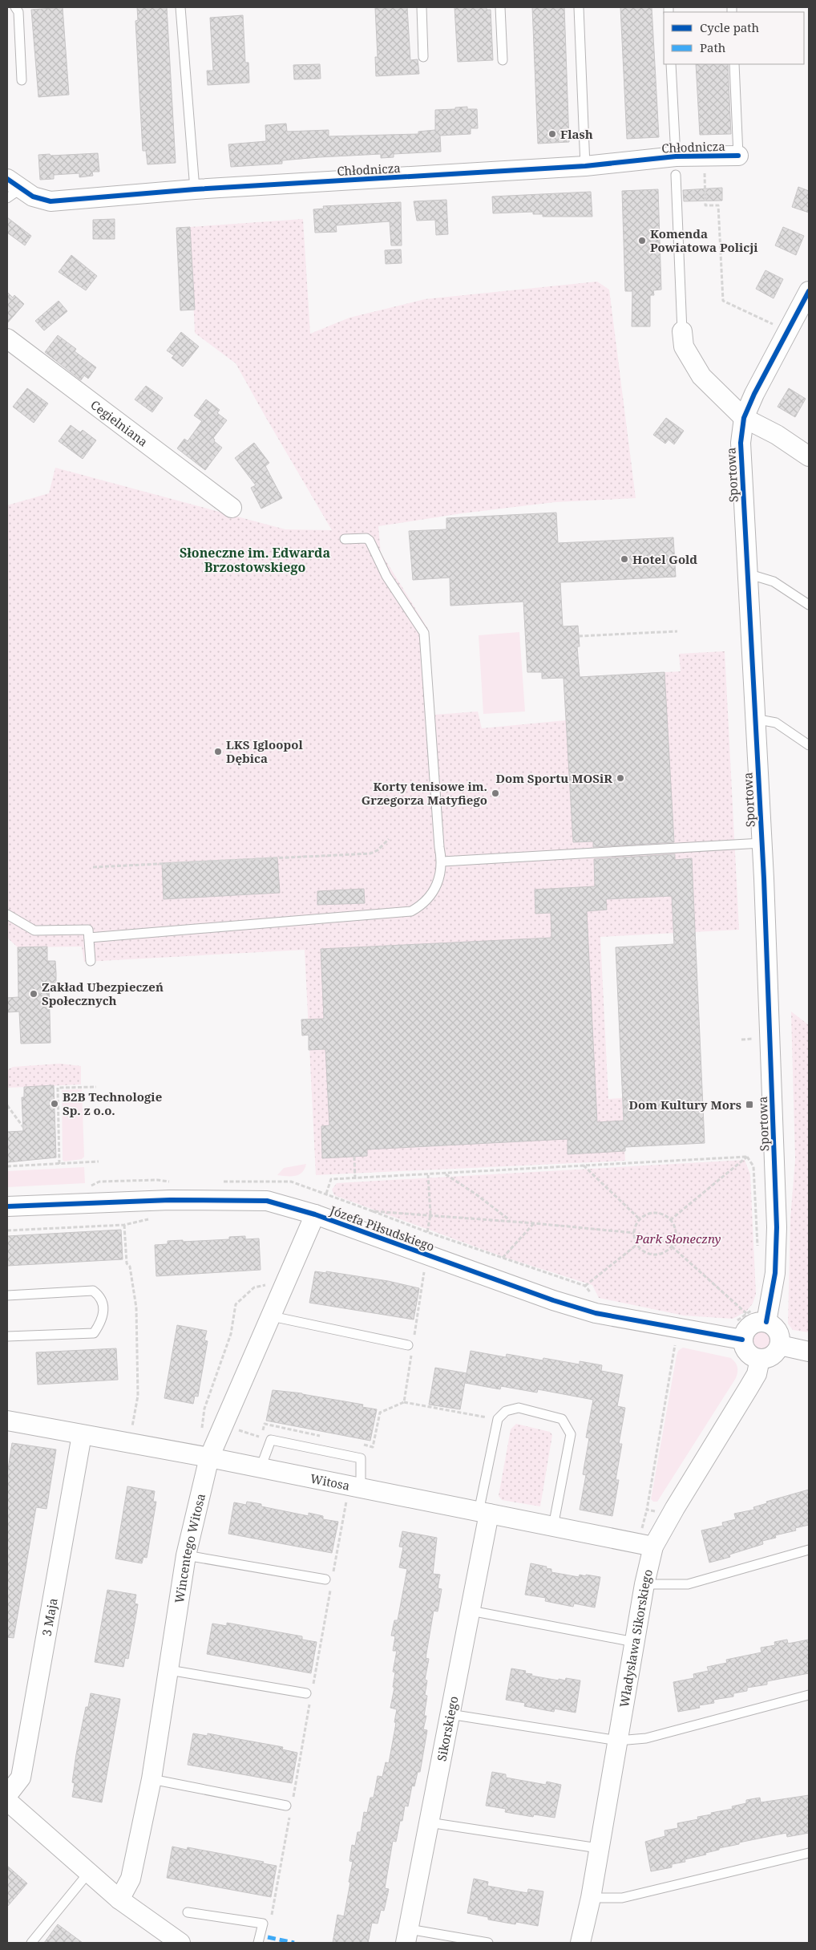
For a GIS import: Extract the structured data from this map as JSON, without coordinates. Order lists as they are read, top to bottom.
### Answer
{
  "streets": {
    "street": [
      "Chłodnicza",
      "Cegielniana",
      "Sportowa",
      "Józefa Piłsudskiego",
      "Witosa",
      "Wincentego Witosa",
      "3 Maja",
      "Władysława Sikorskiego",
      "Sikorskiego"
    ]
  },
  "crossings": [
    ["Sportowa", "Józefa Piłsudskiego"],
    ["Sportowa", "Władysława Sikorskiego"],
    ["Józefa Piłsudskiego", "Wincentego Witosa"],
    ["Józefa Piłsudskiego", "Władysława Sikorskiego"],
    ["Witosa", "Wincentego Witosa"],
    ["Witosa", "3 Maja"],
    ["Witosa", "Władysława Sikorskiego"],
    ["Witosa", "Sikorskiego"]
  ],
  "districts": ["Słoneczne im. Edwarda Brzostowskiego"],
  "parks": ["Park Słoneczny"],
  "places": {
    "other": [
      "Flash",
      "Komenda Powiatowa Policji",
      "Hotel Gold",
      "LKS Igloopol Dębica",
      "Dom Sportu MOSiR",
      "Korty tenisowe im. Grzegorza Matyfiego",
      "Zakład Ubezpieczeń Społecznych",
      "B2B Technologie Sp. z o.o."
    ],
    "transit": ["Dom Kultury Mors"]
  },
  "legend": ["Cycle path", "Path"]
}
